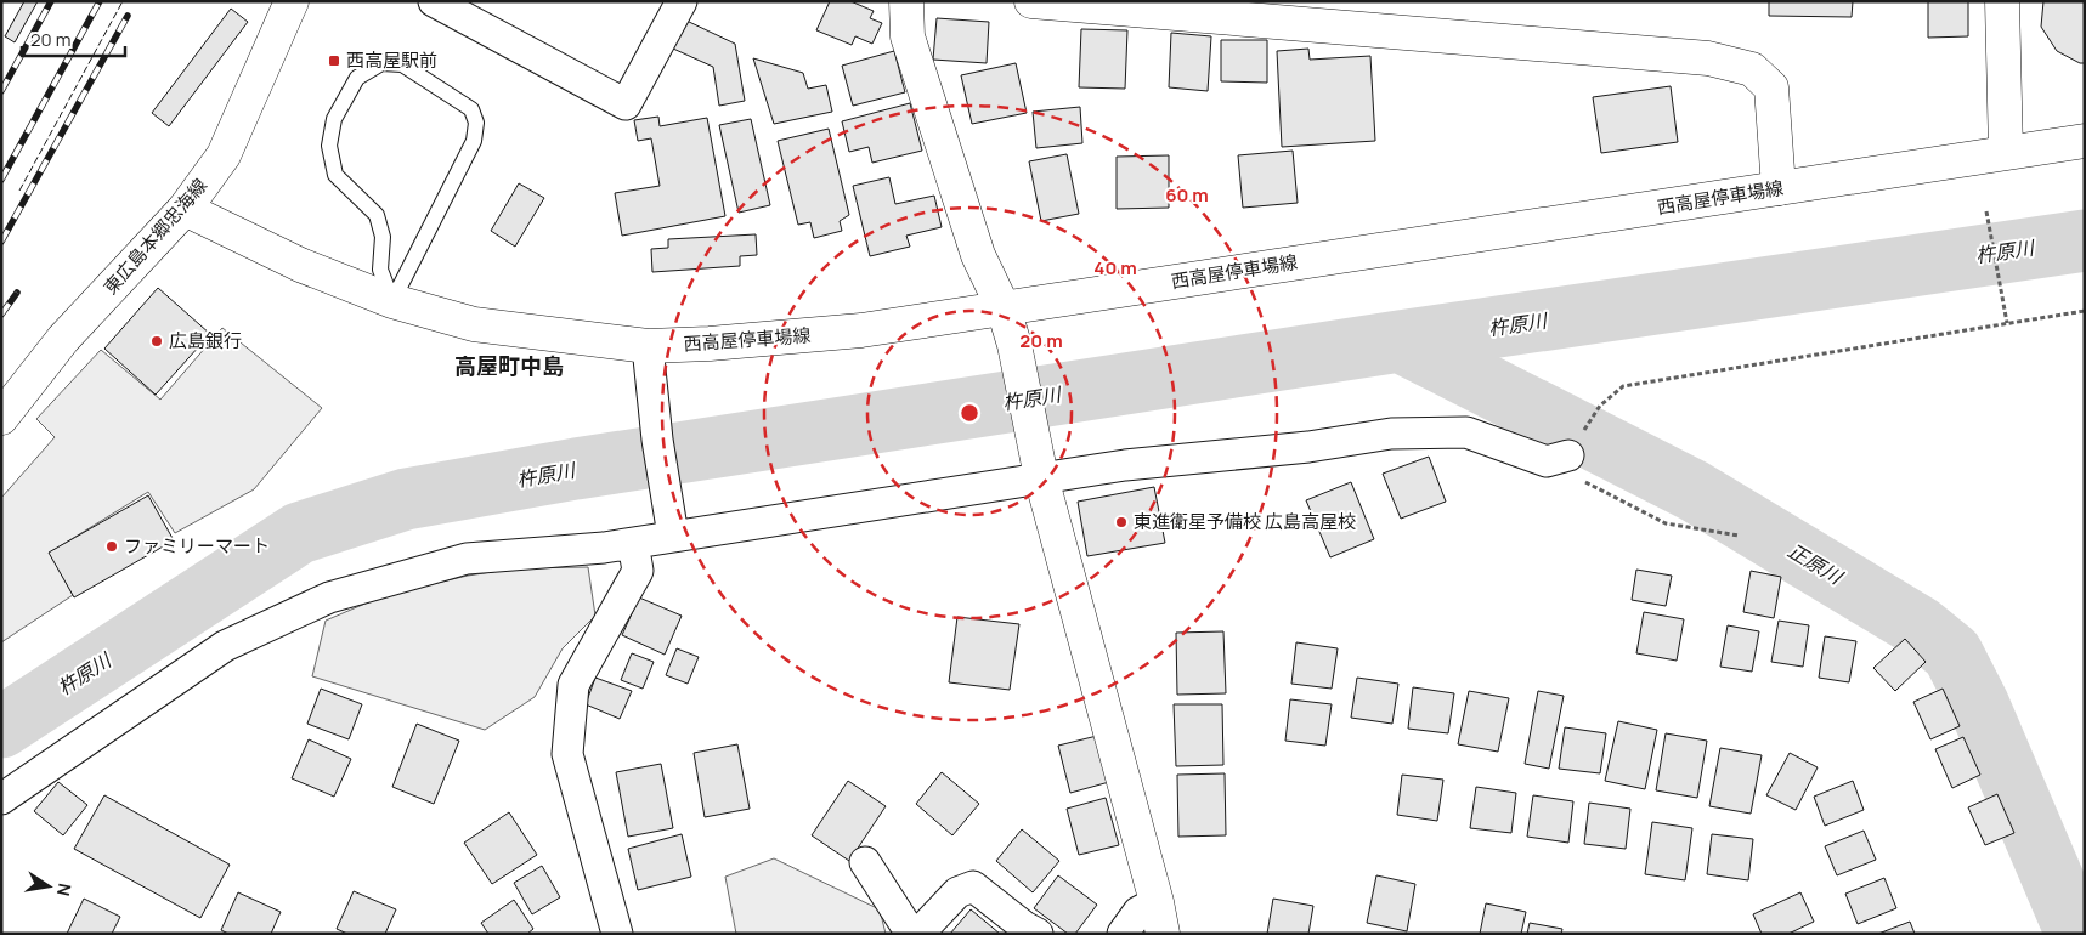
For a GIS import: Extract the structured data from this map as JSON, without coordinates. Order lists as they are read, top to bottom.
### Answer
{
  "streets": {
    "main road": ["西高屋停車場線", "東広島本郷忠海線"]
  },
  "crossings": [
    ["西高屋停車場線", "東広島本郷忠海線"]
  ],
  "districts": ["高屋町中島"],
  "water": ["杵原川", "正原川"],
  "places": {
    "transit": ["西高屋駅前"],
    "other": ["広島銀行", "東進衛星予備校 広島高屋校", "ファミリーマート"]
  },
  "scale_bar": "20 m",
  "north": "right",
  "rings": ["60 m", "40 m", "20 m"]
}
